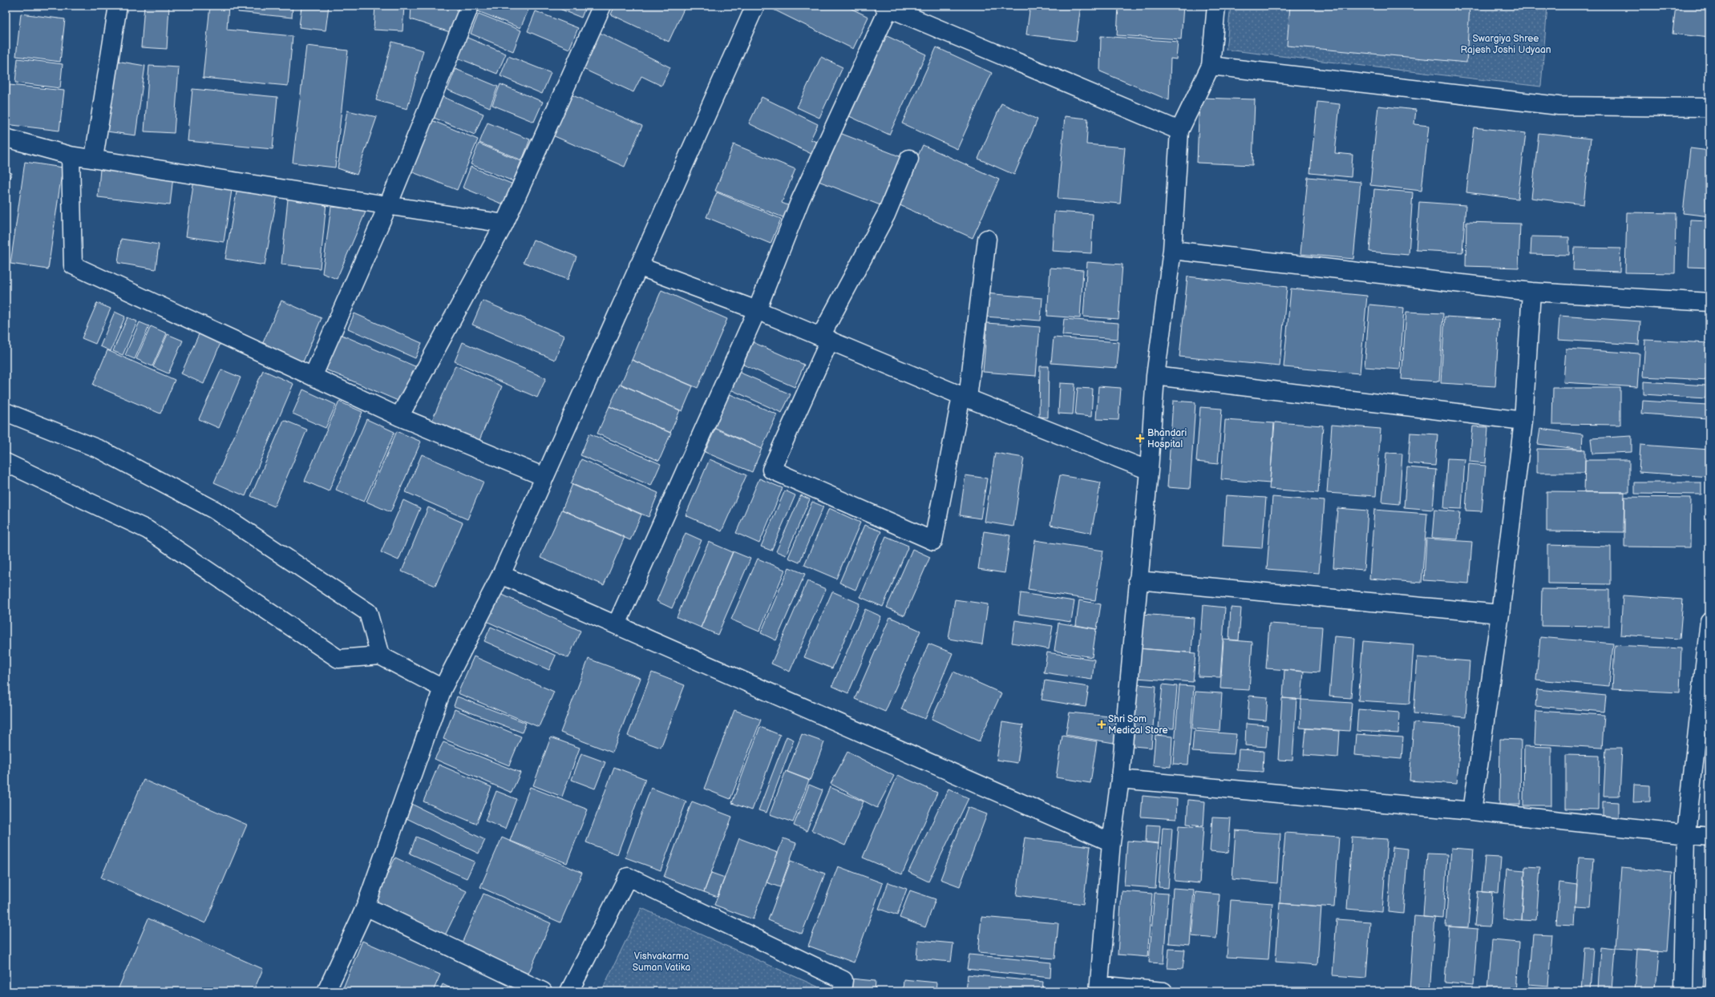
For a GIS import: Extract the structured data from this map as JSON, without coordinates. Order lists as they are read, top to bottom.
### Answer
{
  "parks": ["Swargiya Shree Rajesh Joshi Udyaan", "Vishvakarma Suman Vatika"],
  "places": {
    "health": ["Bhandari Hospital", "Shri Som Medical Store"]
  }
}
